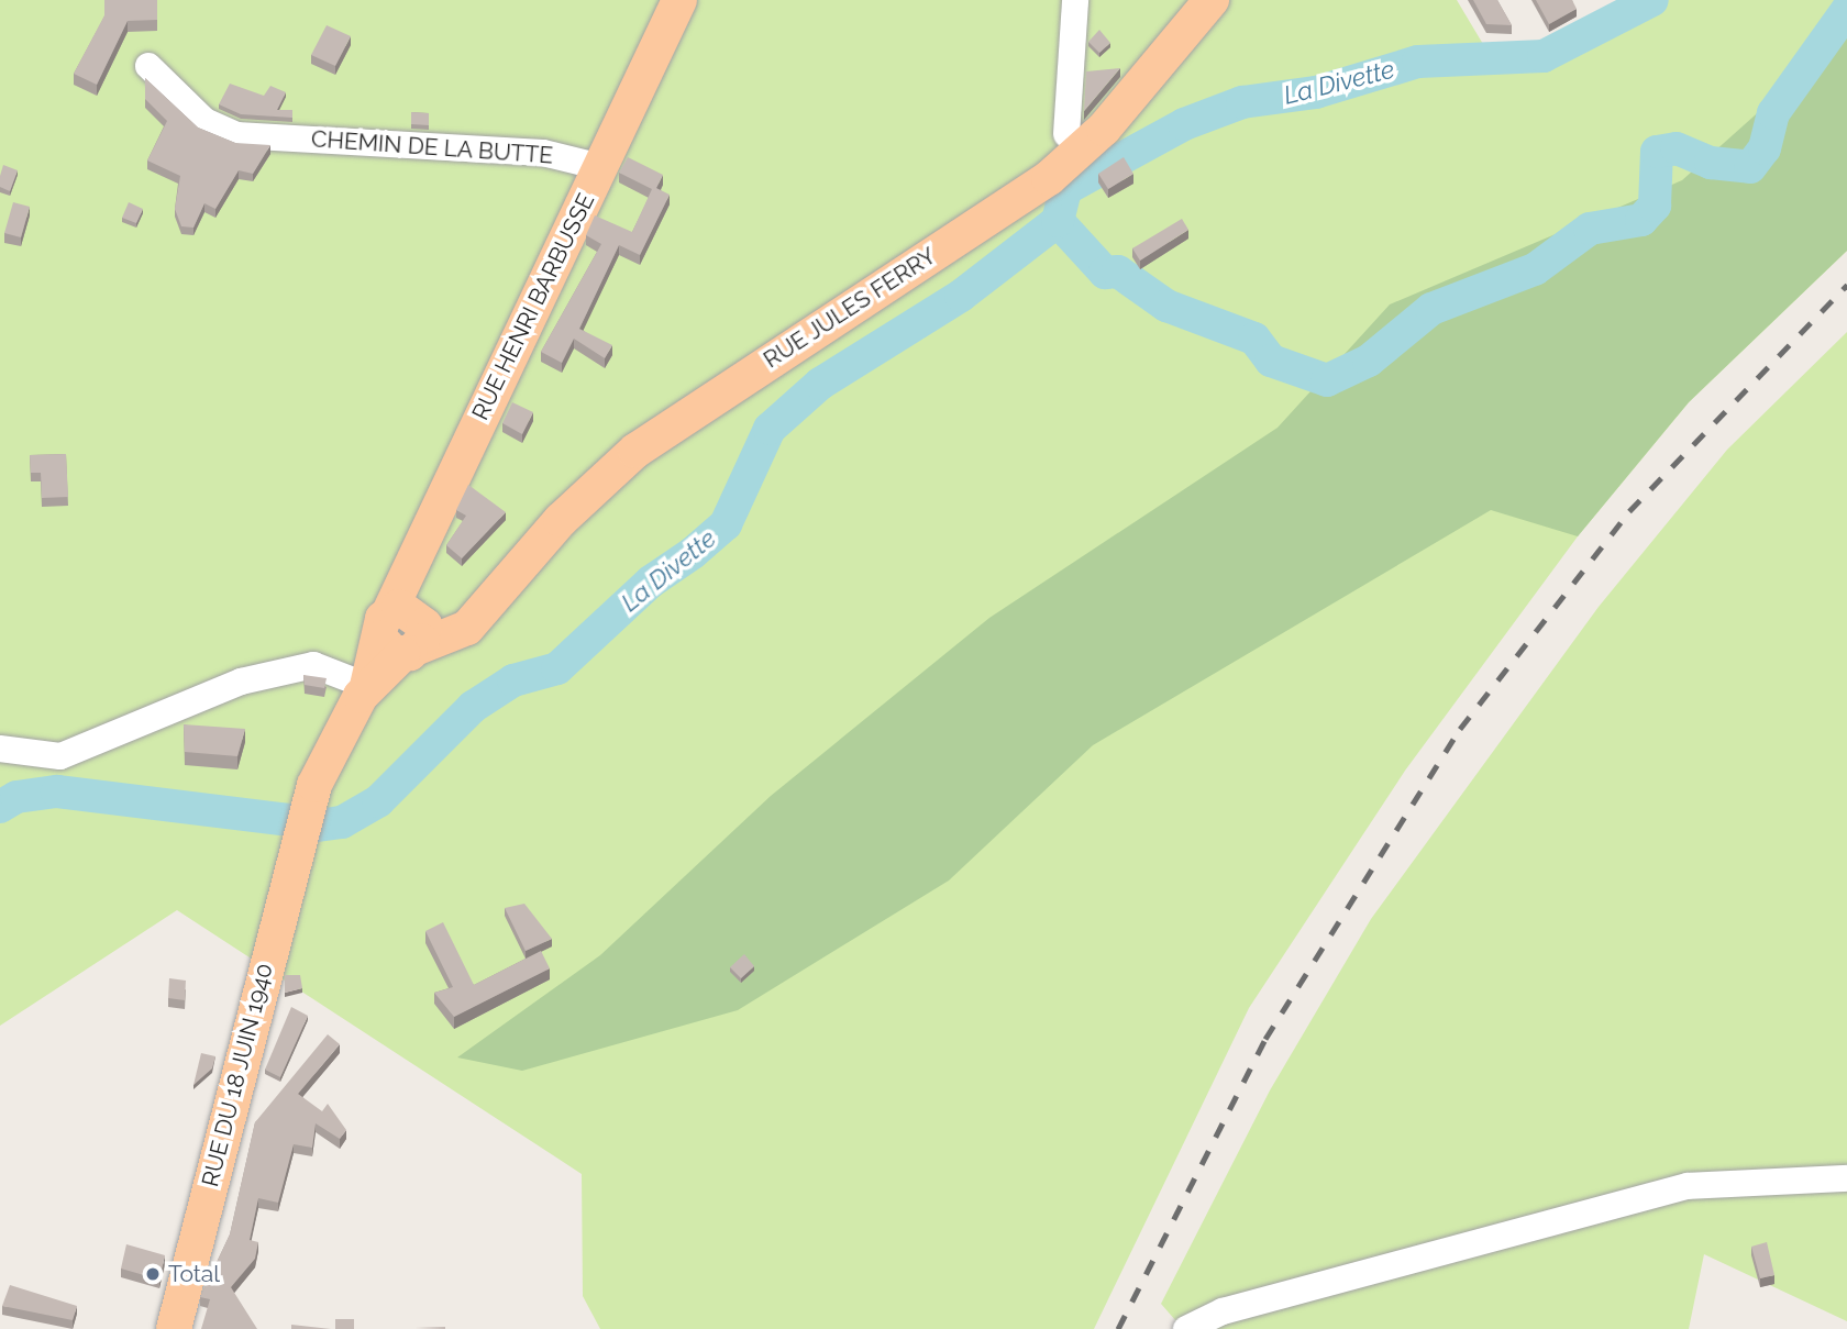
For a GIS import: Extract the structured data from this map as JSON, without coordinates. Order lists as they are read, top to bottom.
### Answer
{
  "streets": {
    "main road": ["RUE HENRI BARBUSSE", "RUE JULES FERRY", "RUE DU 18 JUIN 1940"],
    "street": ["CHEMIN DE LA BUTTE"]
  },
  "crossings": [
    ["CHEMIN DE LA BUTTE", "RUE HENRI BARBUSSE"],
    ["RUE HENRI BARBUSSE", "RUE JULES FERRY"],
    ["RUE HENRI BARBUSSE", "RUE DU 18 JUIN 1940"],
    ["RUE JULES FERRY", "RUE DU 18 JUIN 1940"]
  ],
  "water": ["La Divette"],
  "places": ["Total"]
}
